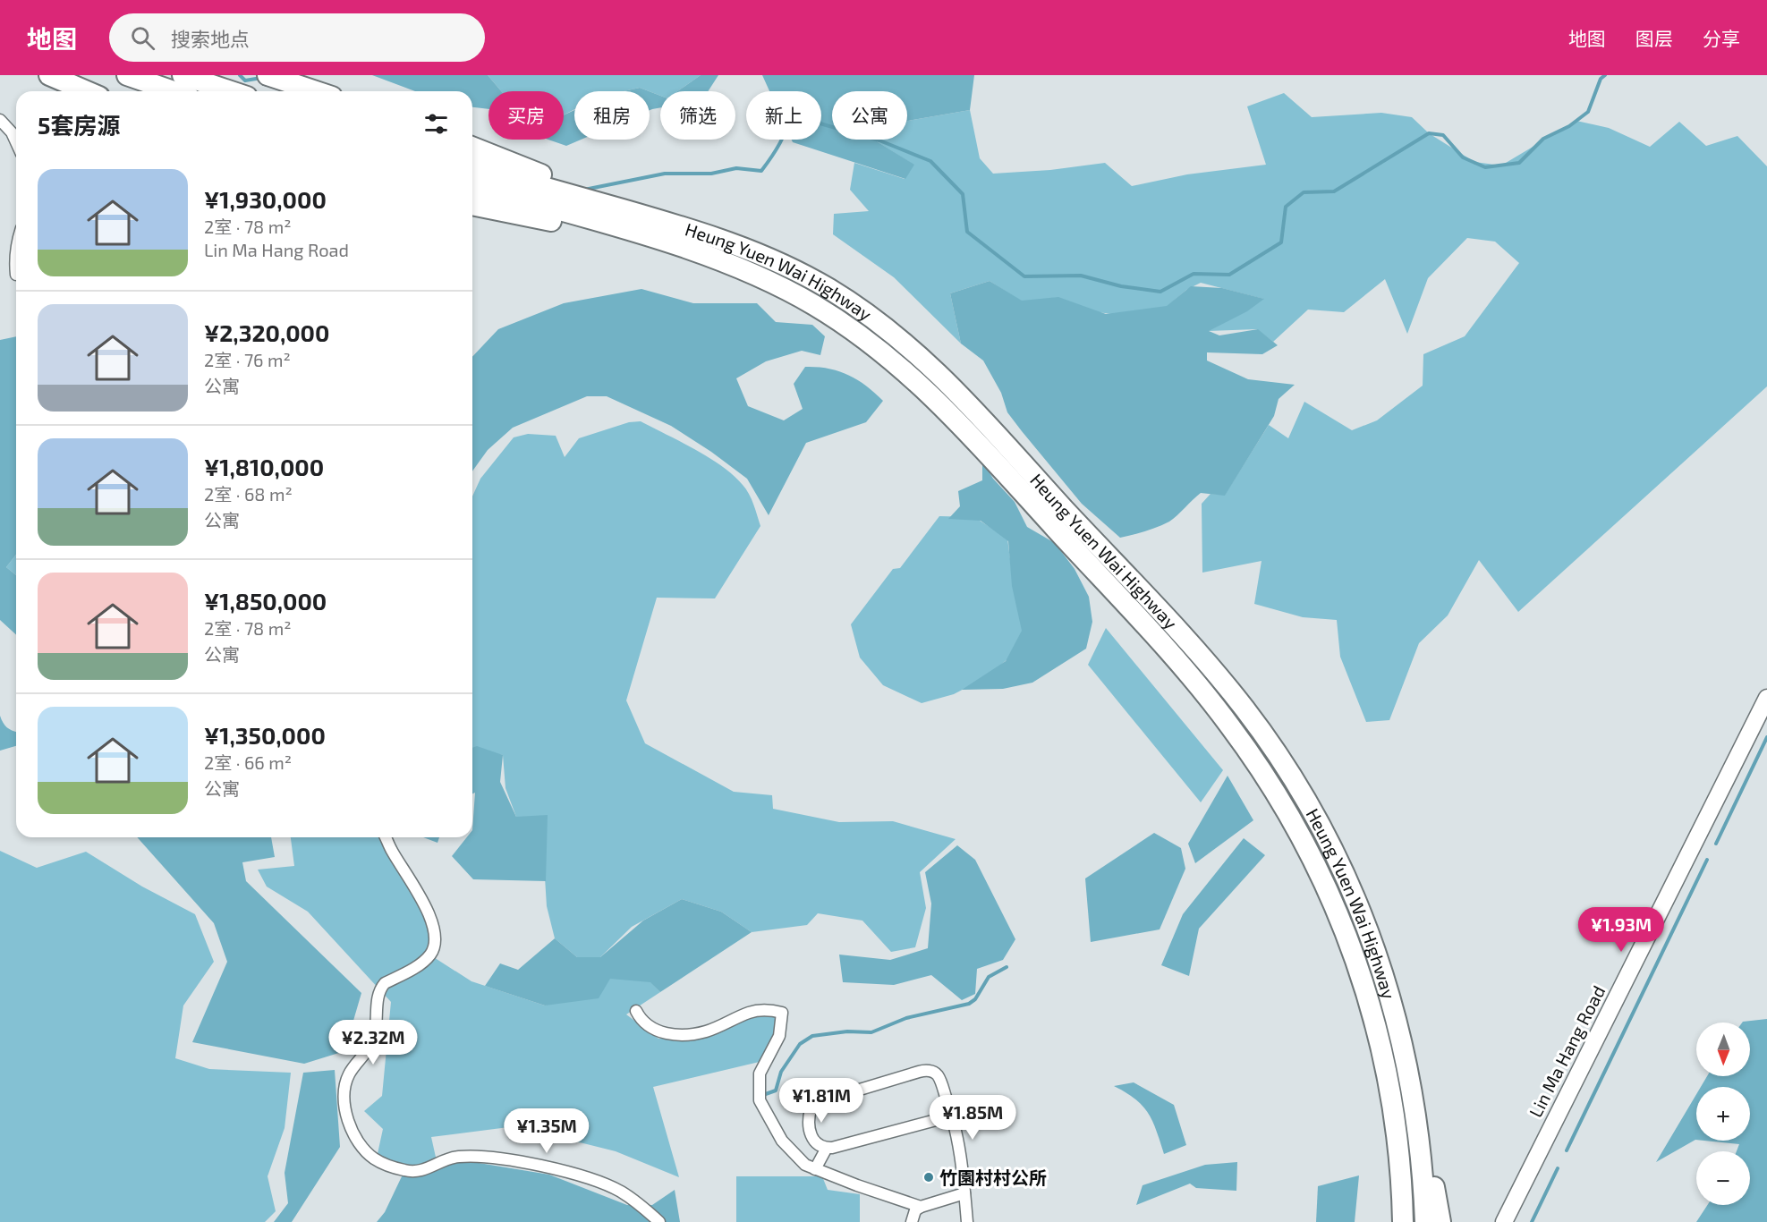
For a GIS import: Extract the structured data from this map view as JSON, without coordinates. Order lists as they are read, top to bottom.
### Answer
{
  "streets": {
    "highway": ["Heung Yuen Wai Highway"],
    "street": ["Lin Ma Hang Road"]
  },
  "places": ["竹園村村公所"],
  "north": "bottom",
  "page": {
    "header": "地图",
    "search": "搜索地点",
    "nav": ["地图", "图层", "分享"],
    "chip": [
      "买房",
      "租房",
      "筛选",
      "新上",
      "公寓"
    ],
    "heading": "5套房源",
    "list": [
      {
        "name": "¥1,930,000",
        "note": "2室 · 78 m² · Lin Ma Hang Road"
      },
      {
        "name": "¥2,320,000",
        "note": "2室 · 76 m² · 公寓"
      },
      {
        "name": "¥1,810,000",
        "note": "2室 · 68 m² · 公寓"
      },
      {
        "name": "¥1,850,000",
        "note": "2室 · 78 m² · 公寓"
      },
      {
        "name": "¥1,350,000",
        "note": "2室 · 66 m² · 公寓"
      }
    ],
    "price": [
      "¥1.93M",
      "¥2.32M",
      "¥1.81M",
      "¥1.85M",
      "¥1.35M"
    ],
    "map_buttons": ["+", "−"]
  }
}
